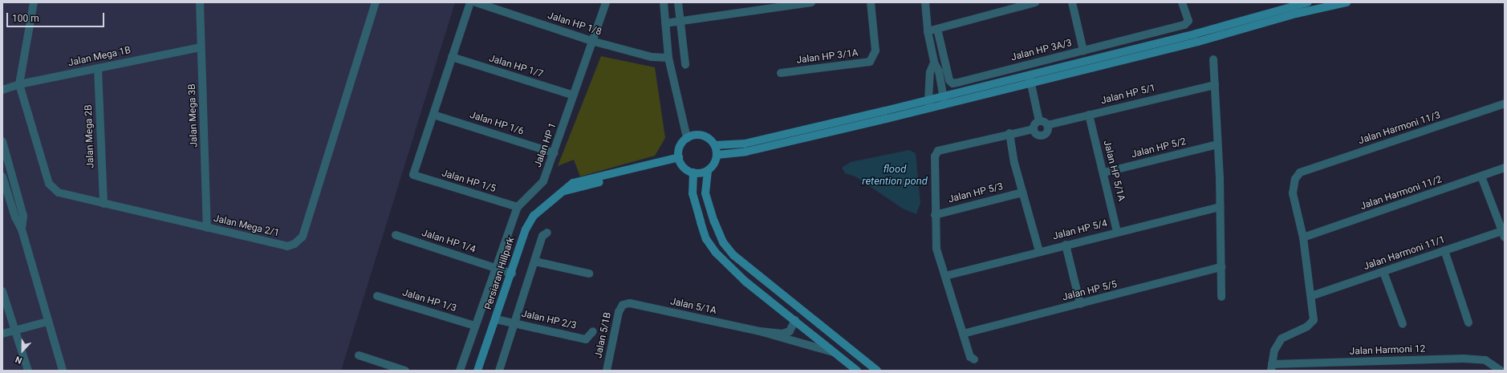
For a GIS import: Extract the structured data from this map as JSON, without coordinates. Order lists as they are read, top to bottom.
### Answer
{
  "streets": {
    "street": [
      "Jalan HP 1/8",
      "Jalan HP 3A/3",
      "Jalan Mega 1B",
      "Jalan HP 3/1A",
      "Jalan HP 1/7",
      "Jalan HP 5/1",
      "Jalan Mega 3B",
      "Jalan HP 1/6",
      "Jalan Harmoni 11/3",
      "Jalan Mega 2B",
      "Jalan HP 1",
      "Jalan HP 5/2",
      "Jalan HP 5/1A",
      "Jalan HP 1/5",
      "Jalan HP 5/3",
      "Jalan Harmoni 11/2",
      "Jalan Mega 2/1",
      "Jalan HP 5/4",
      "Jalan HP 1/4",
      "Jalan Harmoni 11/1",
      "Persiaran Hillpark",
      "Jalan HP 5/5",
      "Jalan HP 1/3",
      "Jalan 5/1A",
      "Jalan HP 2/3",
      "Jalan 5/1B",
      "Jalan Harmoni 12"
    ]
  },
  "crossings": [
    ["Jalan HP 1/8", "Jalan HP 1"],
    ["Jalan Mega 1B", "Jalan Mega 3B"],
    ["Jalan Mega 1B", "Jalan Mega 2B"],
    ["Jalan Mega 1B", "Jalan Mega 2/1"],
    ["Jalan HP 1/7", "Jalan HP 1"],
    ["Jalan HP 5/1", "Jalan HP 5/1A"],
    ["Jalan Mega 3B", "Jalan Mega 2/1"],
    ["Jalan HP 1/6", "Jalan HP 1"],
    ["Jalan HP 1/6", "Jalan HP 1/5"],
    ["Jalan Harmoni 11/3", "Jalan Harmoni 11/2"],
    ["Jalan Mega 2B", "Jalan Mega 2/1"],
    ["Jalan HP 1", "Jalan HP 1/5"],
    ["Jalan HP 1", "Jalan HP 1/4"],
    ["Jalan HP 1", "Jalan HP 1/3"],
    ["Jalan HP 5/2", "Jalan HP 5/1A"],
    ["Jalan HP 5/1A", "Jalan HP 5/4"],
    ["Persiaran Hillpark", "Jalan HP 2/3"],
    ["Jalan 5/1A", "Jalan 5/1B"]
  ],
  "water": ["flood retention pond"],
  "scale_bar": "100 m",
  "north": "bottom"
}
